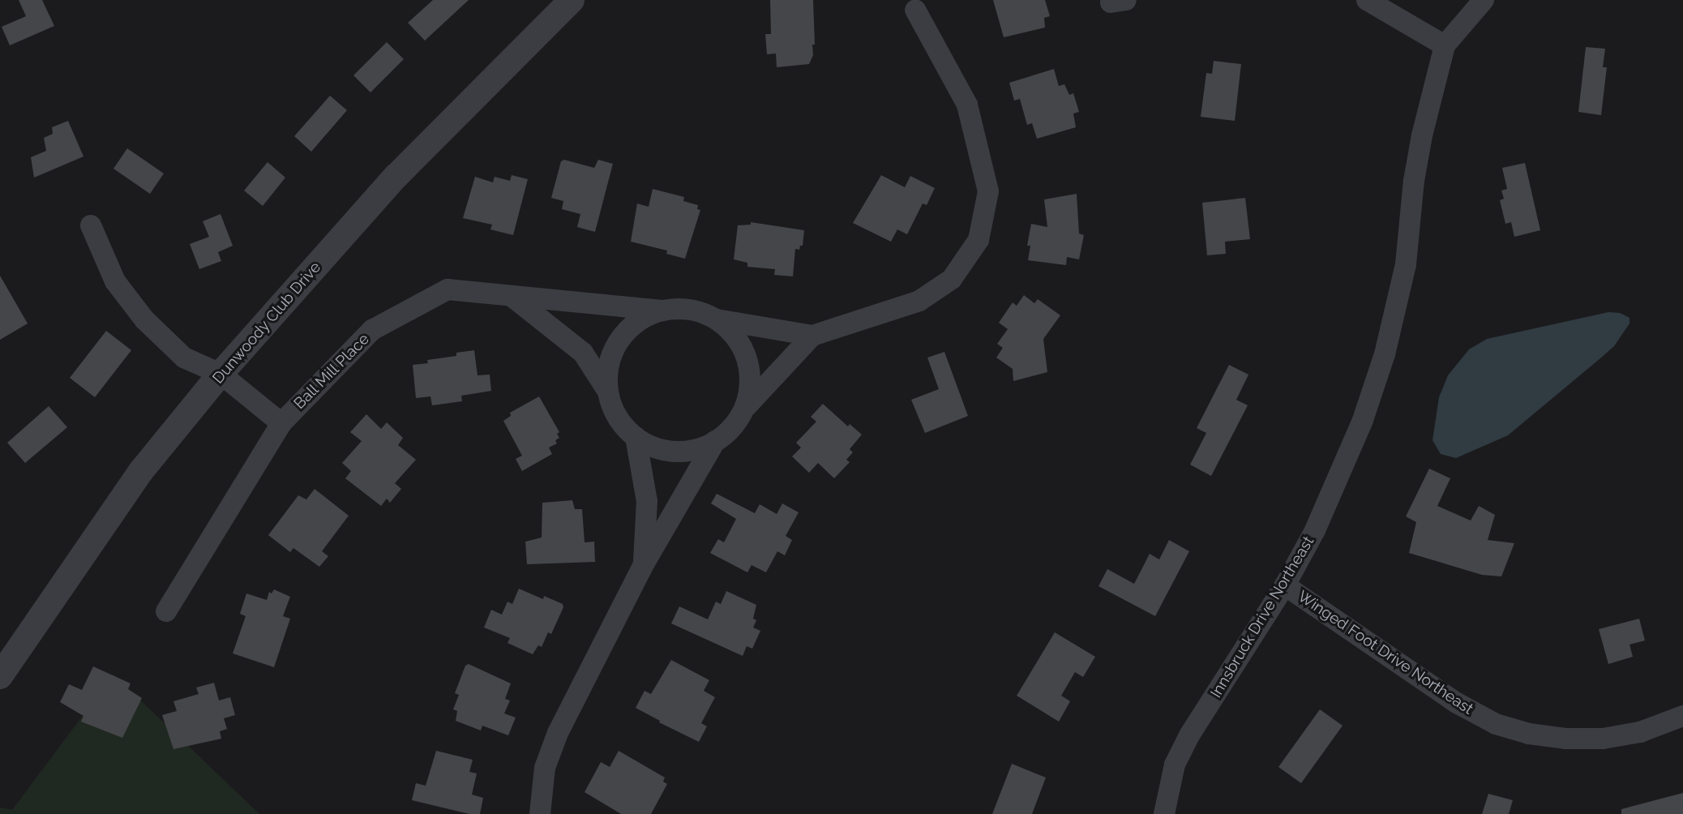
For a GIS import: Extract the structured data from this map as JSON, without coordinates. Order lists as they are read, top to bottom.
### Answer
{
  "streets": {
    "street": [
      "Dunwoody Club Drive",
      "Ball Mill Place",
      "Innsbruck Drive Northeast",
      "Winged Foot Drive Northeast"
    ]
  },
  "crossings": [
    ["Dunwoody Club Drive", "Ball Mill Place"],
    ["Innsbruck Drive Northeast", "Winged Foot Drive Northeast"]
  ]
}
